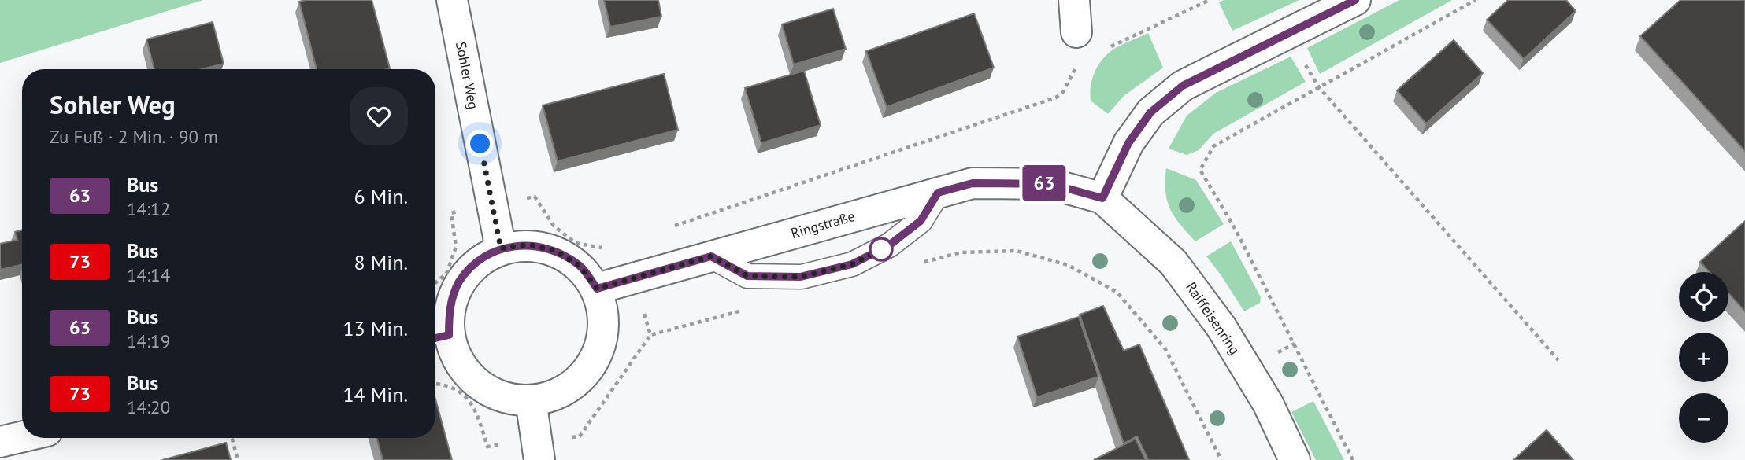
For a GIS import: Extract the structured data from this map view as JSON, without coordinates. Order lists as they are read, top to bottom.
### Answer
{
  "streets": {
    "street": ["Sohler Weg", "Ringstraße", "Raiffeisenring"]
  },
  "crossings": [
    ["Sohler Weg", "Ringstraße"],
    ["Ringstraße", "Raiffeisenring"]
  ],
  "lines": ["bus line 63"],
  "page": {
    "on_map": "63",
    "heading": ["Sohler Weg", "Zu Fuß · 2 Min. · 90 m"],
    "list": [
      {
        "mark": "63",
        "name": "Bus",
        "note": "14:12",
        "value": "6 Min."
      },
      {
        "mark": "73",
        "name": "Bus",
        "note": "14:14",
        "value": "8 Min."
      },
      {
        "mark": "63",
        "name": "Bus",
        "note": "14:19",
        "value": "13 Min."
      },
      {
        "mark": "73",
        "name": "Bus",
        "note": "14:20",
        "value": "14 Min."
      }
    ],
    "map_buttons": ["+", "−"]
  }
}
